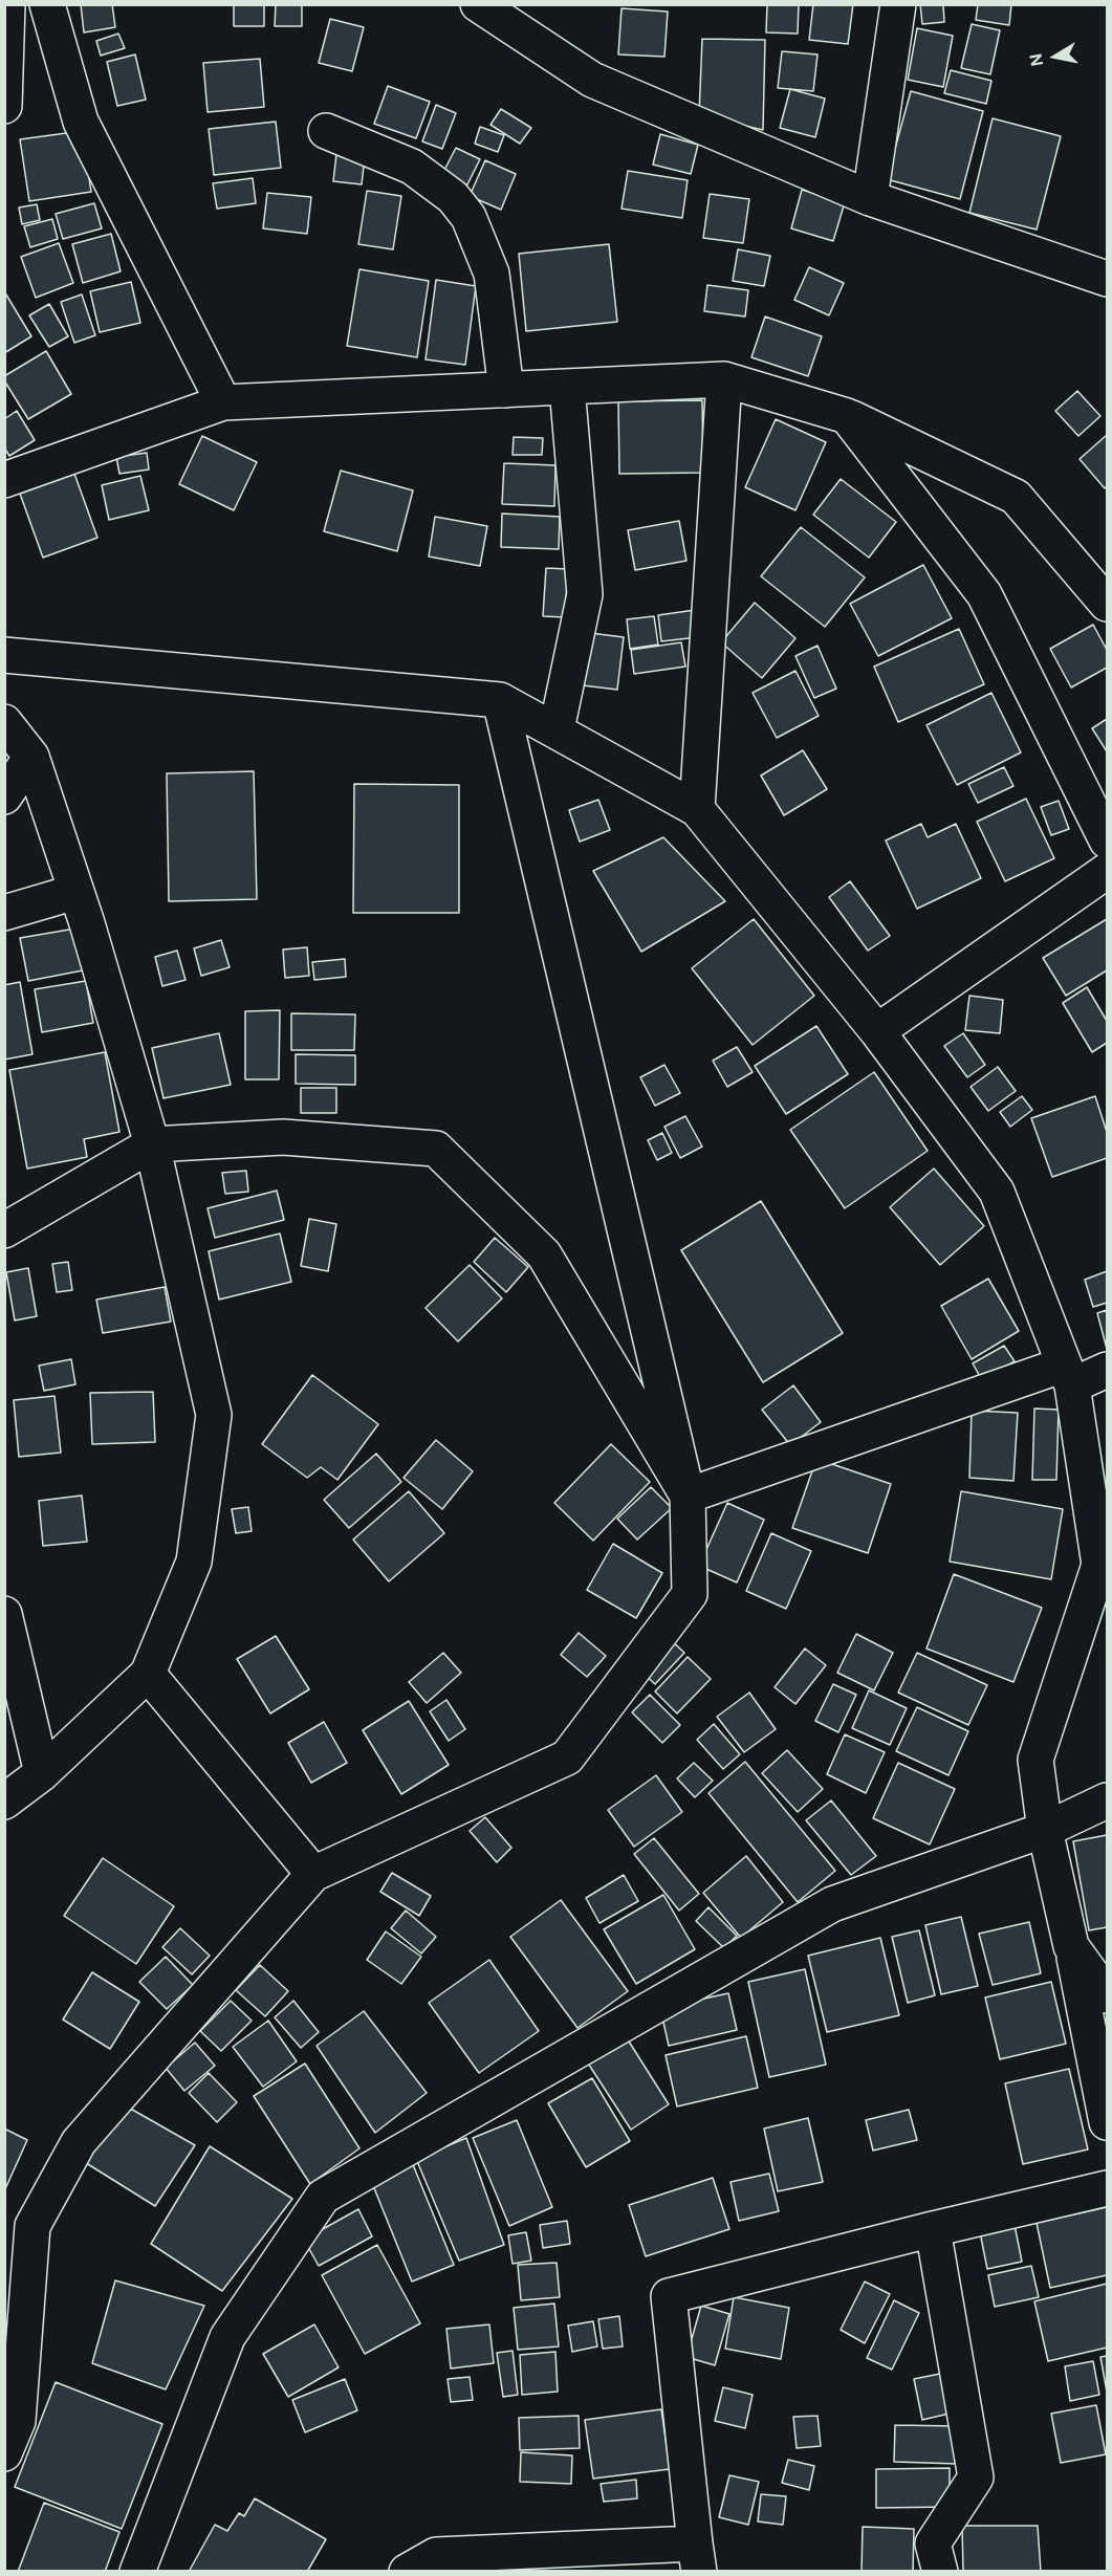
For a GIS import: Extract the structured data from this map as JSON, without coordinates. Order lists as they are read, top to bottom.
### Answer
{
  "north": "left"
}
